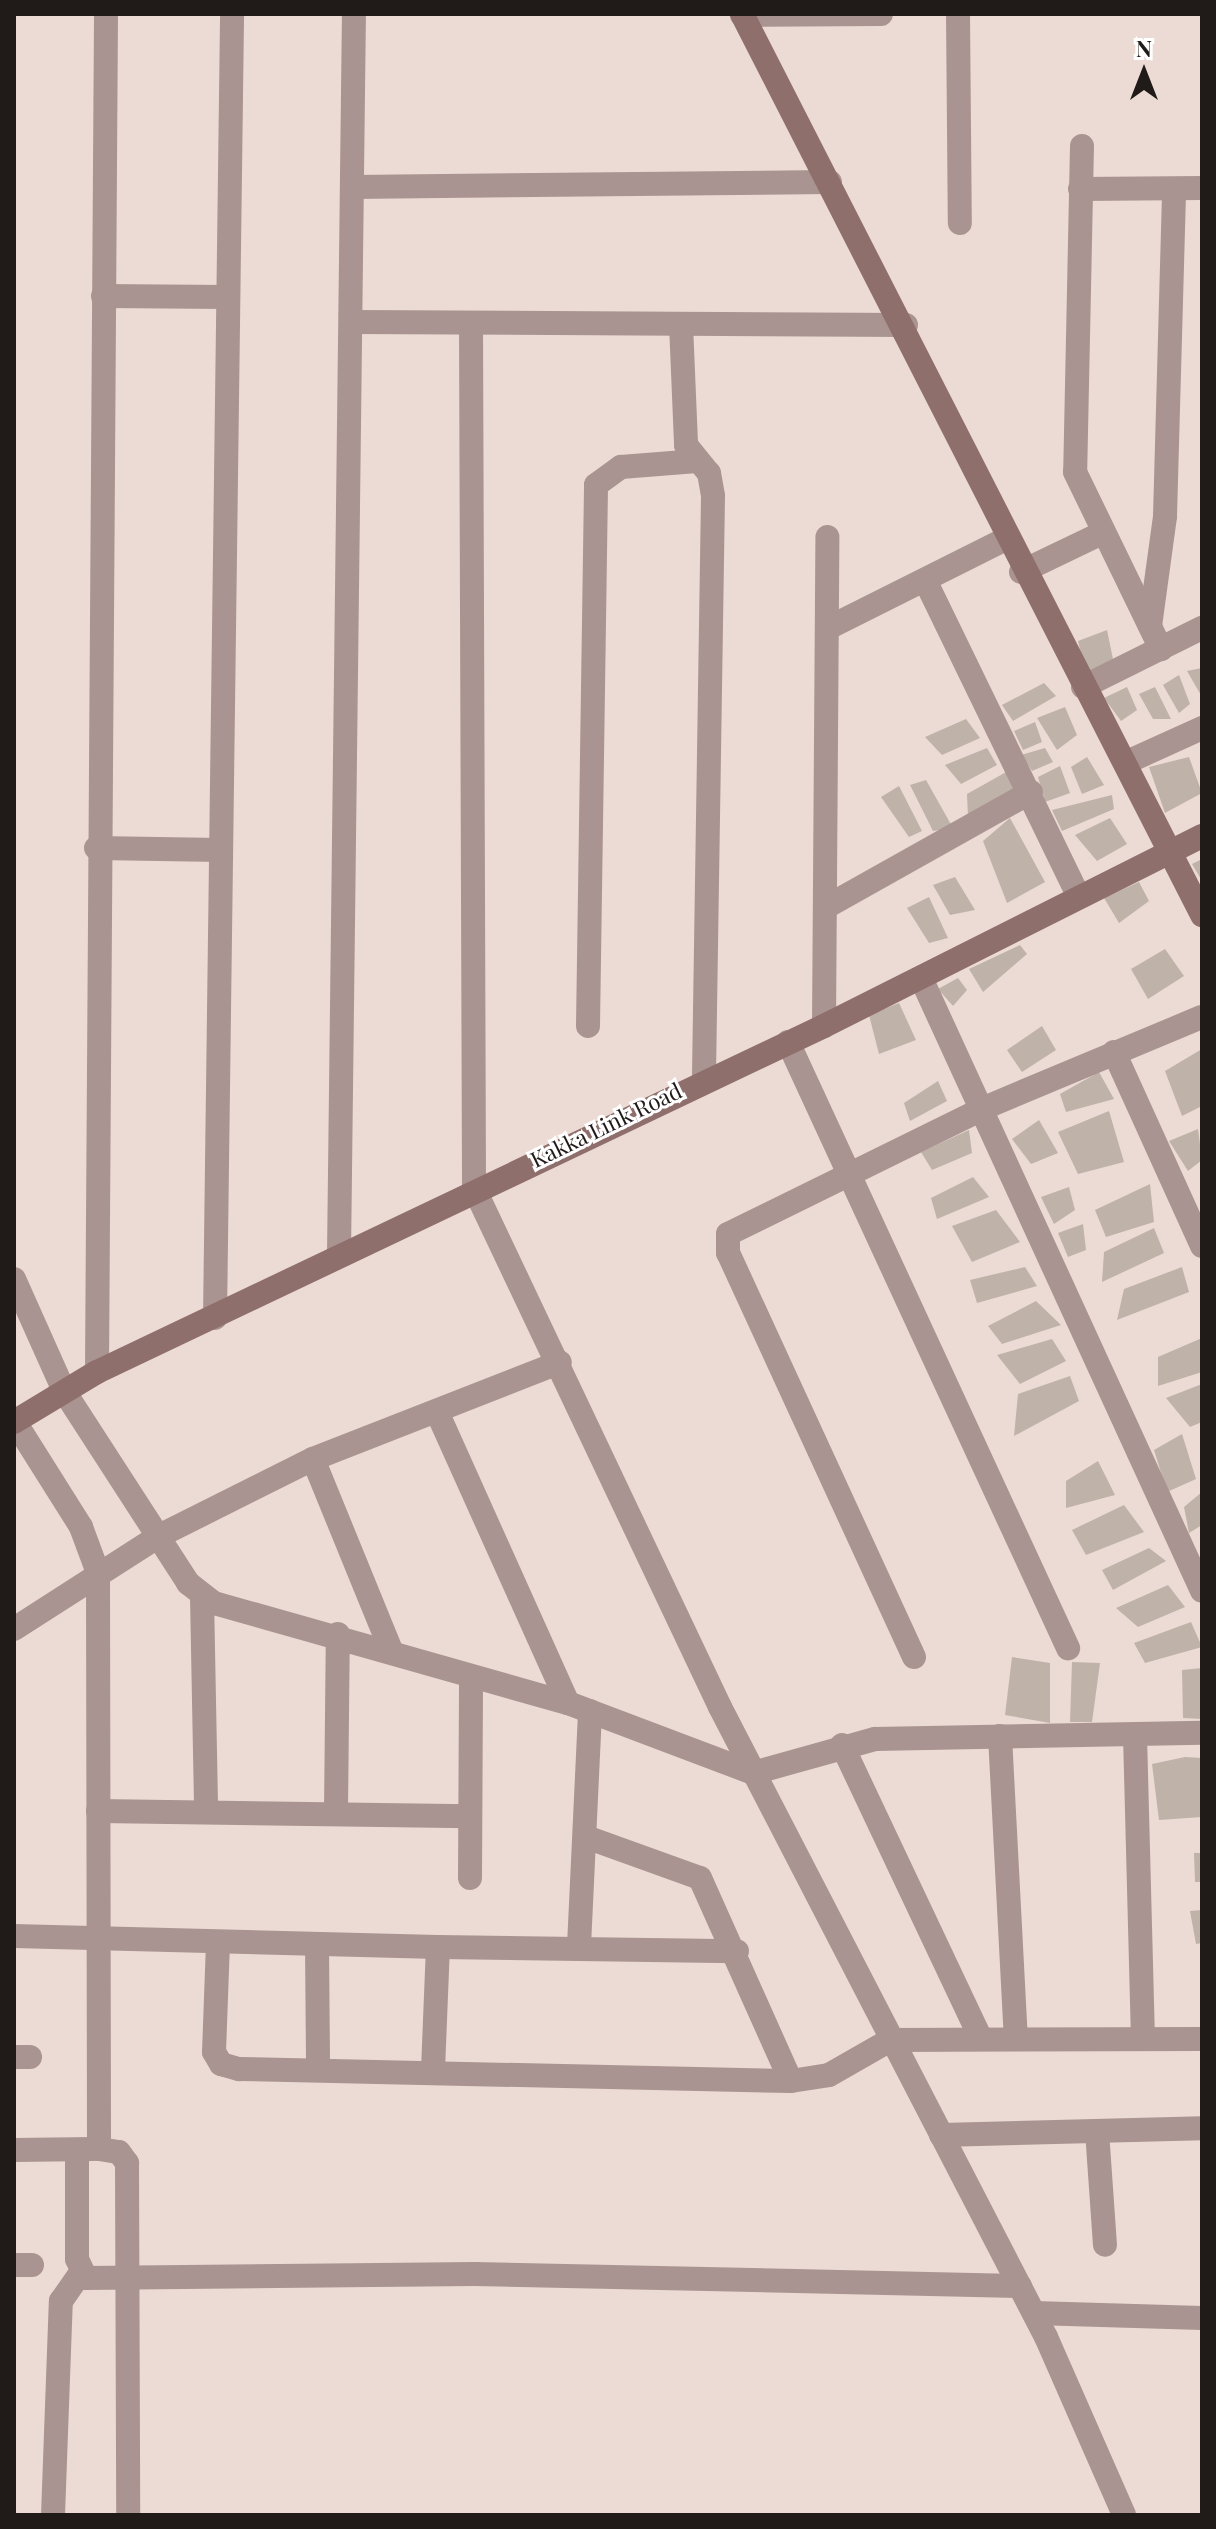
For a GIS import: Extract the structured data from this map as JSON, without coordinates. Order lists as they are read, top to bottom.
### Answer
{
  "streets": {
    "street": ["Kakka Link Road"]
  },
  "north": "top"
}
